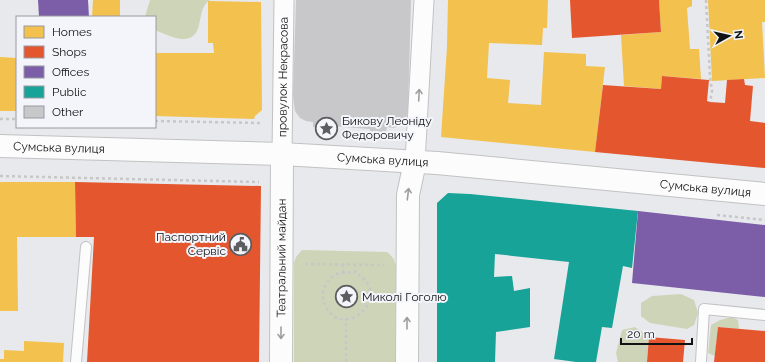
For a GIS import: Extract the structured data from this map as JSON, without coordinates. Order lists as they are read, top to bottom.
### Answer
{
  "streets": {
    "main road": ["Сумська вулиця", "Театральний майдан"],
    "street": ["провулок Некрасова"]
  },
  "crossings": [
    ["провулок Некрасова", "Сумська вулиця"],
    ["провулок Некрасова", "Театральний майдан"],
    ["Сумська вулиця", "Театральний майдан"]
  ],
  "places": {
    "place": ["Бикову Леоніду Федоровичу", "Миколі Гоголю"],
    "public building": ["Паспортний Сервіс"]
  },
  "legend": [
    "Homes",
    "Shops",
    "Offices",
    "Public",
    "Other"
  ],
  "scale_bar": "20 m",
  "north": "right"
}
